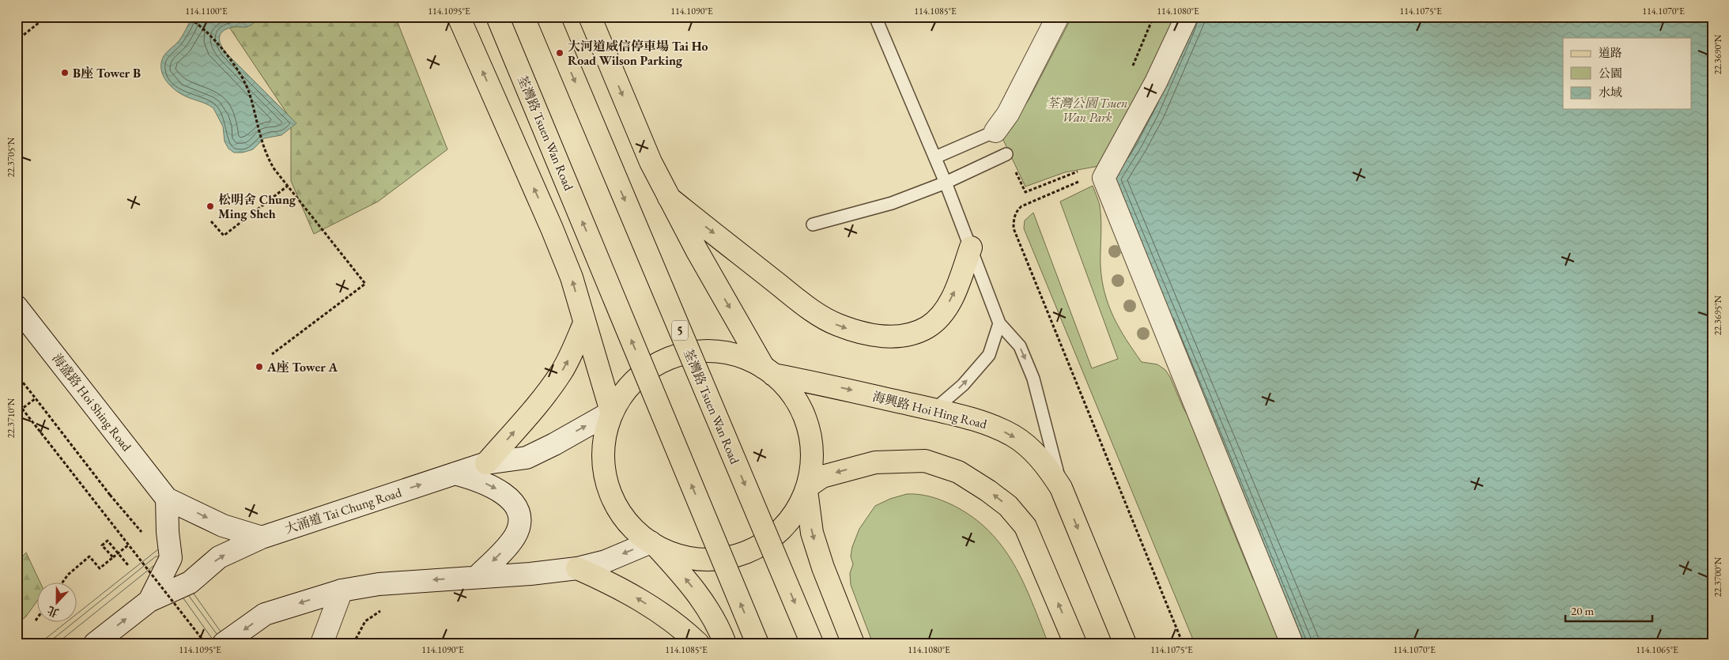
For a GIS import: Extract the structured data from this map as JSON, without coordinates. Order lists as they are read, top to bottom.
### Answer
{
  "streets": {
    "main road": ["荃灣路 Tsuen Wan Road", "5", "海興路 Hoi Hing Road"],
    "street": ["海盛路 Hoi Shing Road", "大涌道 Tai Chung Road"]
  },
  "crossings": [
    ["海盛路 Hoi Shing Road", "大涌道 Tai Chung Road"],
    ["海興路 Hoi Hing Road", "大涌道 Tai Chung Road"]
  ],
  "one_way": ["海興路 Hoi Hing Road"],
  "parks": ["荃灣公園 Tsuen Wan Park"],
  "places": [
    "大河道威信停車場 Tai Ho Road Wilson Parking",
    "B座 Tower B",
    "松明舍 Chung Ming Sheh",
    "A座 Tower A"
  ],
  "legend": ["道路", "公園", "水域"],
  "scale_bar": "20 m",
  "north": "bottom",
  "coordinates": [
    "114.1100°E",
    "114.1095°E",
    "114.1090°E",
    "114.1085°E",
    "114.1080°E",
    "114.1075°E",
    "114.1070°E",
    "22.3690°N",
    "22.3705°N",
    "22.3695°N",
    "22.3710°N",
    "22.3700°N",
    "114.1065°E"
  ]
}
